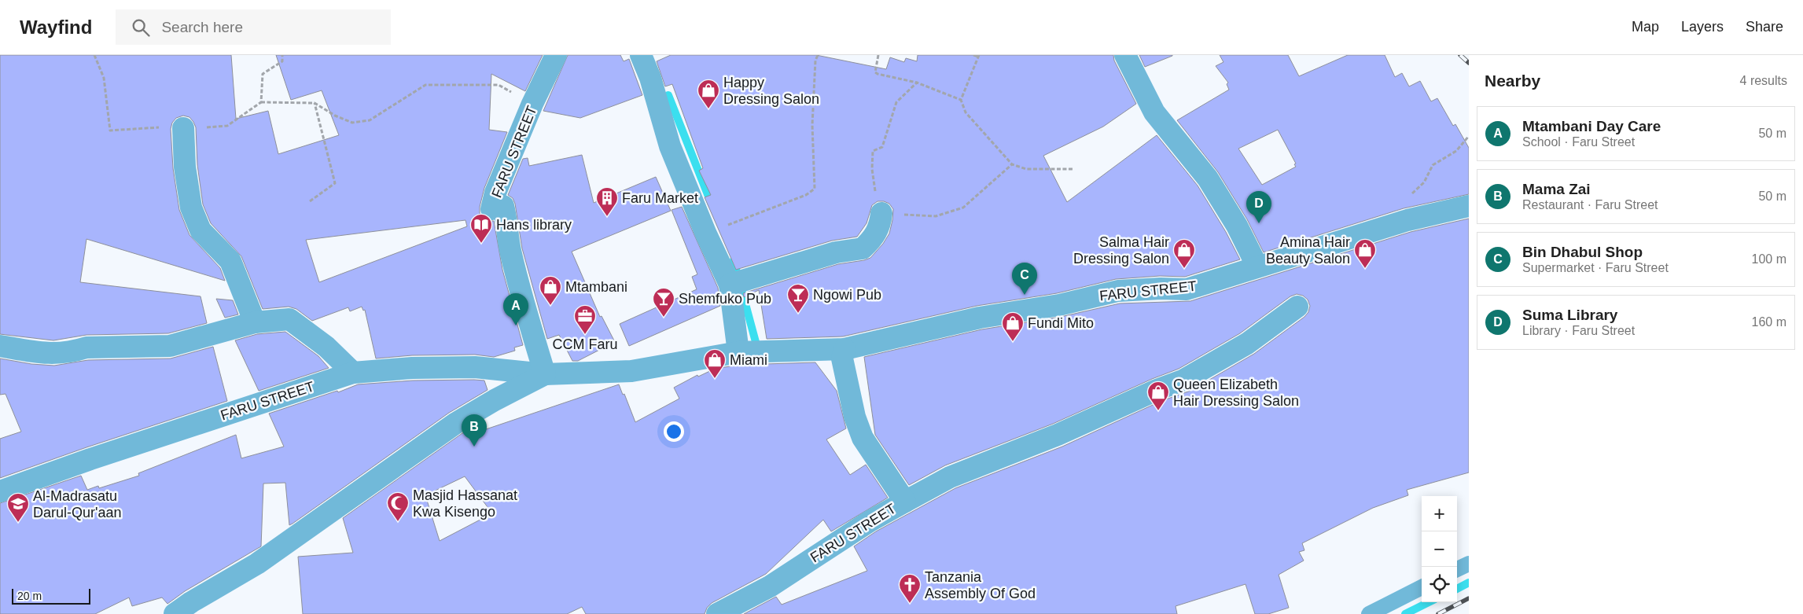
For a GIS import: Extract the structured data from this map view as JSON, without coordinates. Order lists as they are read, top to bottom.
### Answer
{
  "streets": {
    "street": ["FARU STREET"]
  },
  "places": {
    "shop": [
      "Happy Dressing Salon",
      "Salma Hair Dressing Salon",
      "Amina Hair Beauty Salon",
      "Mtambani",
      "Fundi Mito",
      "Miami",
      "Queen Elizabeth Hair Dressing Salon"
    ],
    "building": ["Faru Market"],
    "library": ["Hans library"],
    "bar": ["Ngowi Pub", "Shemfuko Pub"],
    "office": ["CCM Faru"],
    "mosque": ["Masjid Hassanat Kwa Kisengo"],
    "school or university": ["Al-Madrasatu Darul-Qur'aan"],
    "church": ["Tanzania Assembly Of God"]
  },
  "scale_bar": "20 m",
  "page": {
    "header": "Wayfind",
    "search": "Search here",
    "nav": ["Map", "Layers", "Share"],
    "heading": ["Nearby", "4 results"],
    "list": [
      {
        "mark": "A",
        "name": "Mtambani Day Care",
        "note": "School · Faru Street",
        "value": "50 m"
      },
      {
        "mark": "B",
        "name": "Mama Zai",
        "note": "Restaurant · Faru Street",
        "value": "50 m"
      },
      {
        "mark": "C",
        "name": "Bin Dhabul Shop",
        "note": "Supermarket · Faru Street",
        "value": "100 m"
      },
      {
        "mark": "D",
        "name": "Suma Library",
        "note": "Library · Faru Street",
        "value": "160 m"
      }
    ],
    "pins": [
      "D",
      "C",
      "A",
      "B"
    ],
    "map_buttons": ["+", "−"],
    "scale": "20 m"
  }
}
